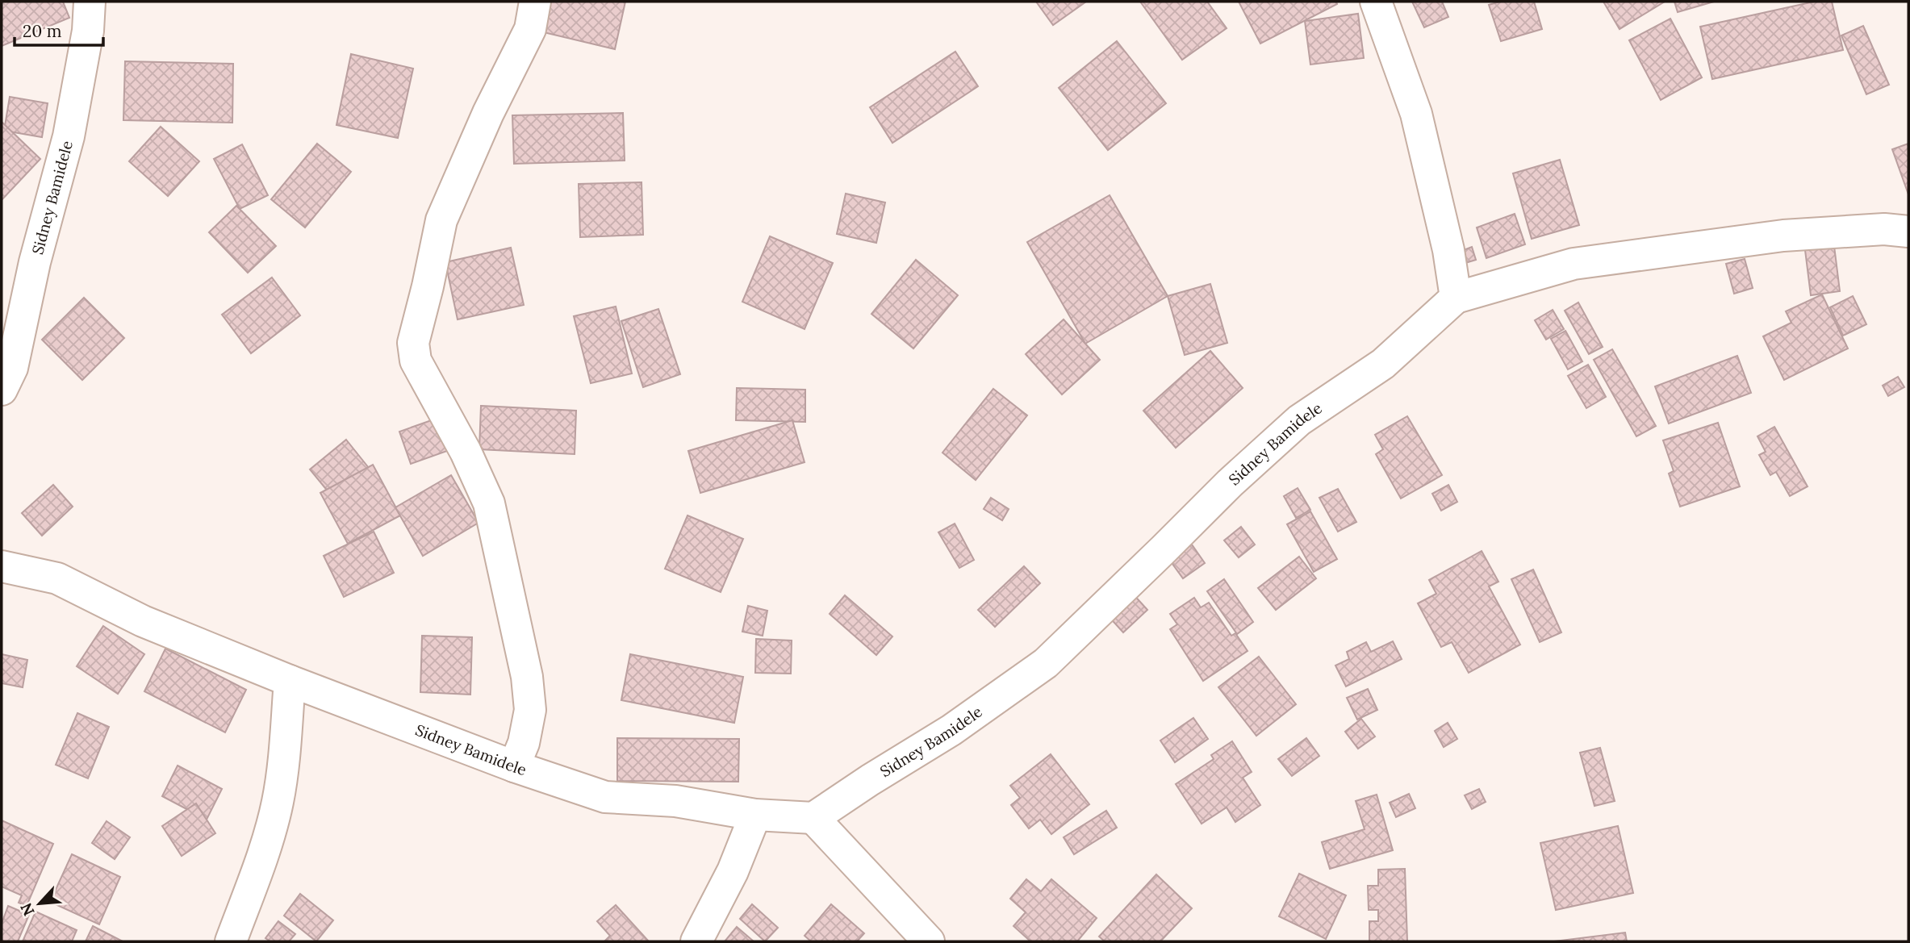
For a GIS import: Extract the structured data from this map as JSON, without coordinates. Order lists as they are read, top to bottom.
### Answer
{
  "streets": {
    "street": ["Sidney Bamidele"]
  },
  "scale_bar": "20 m",
  "north": "bottom left"
}
